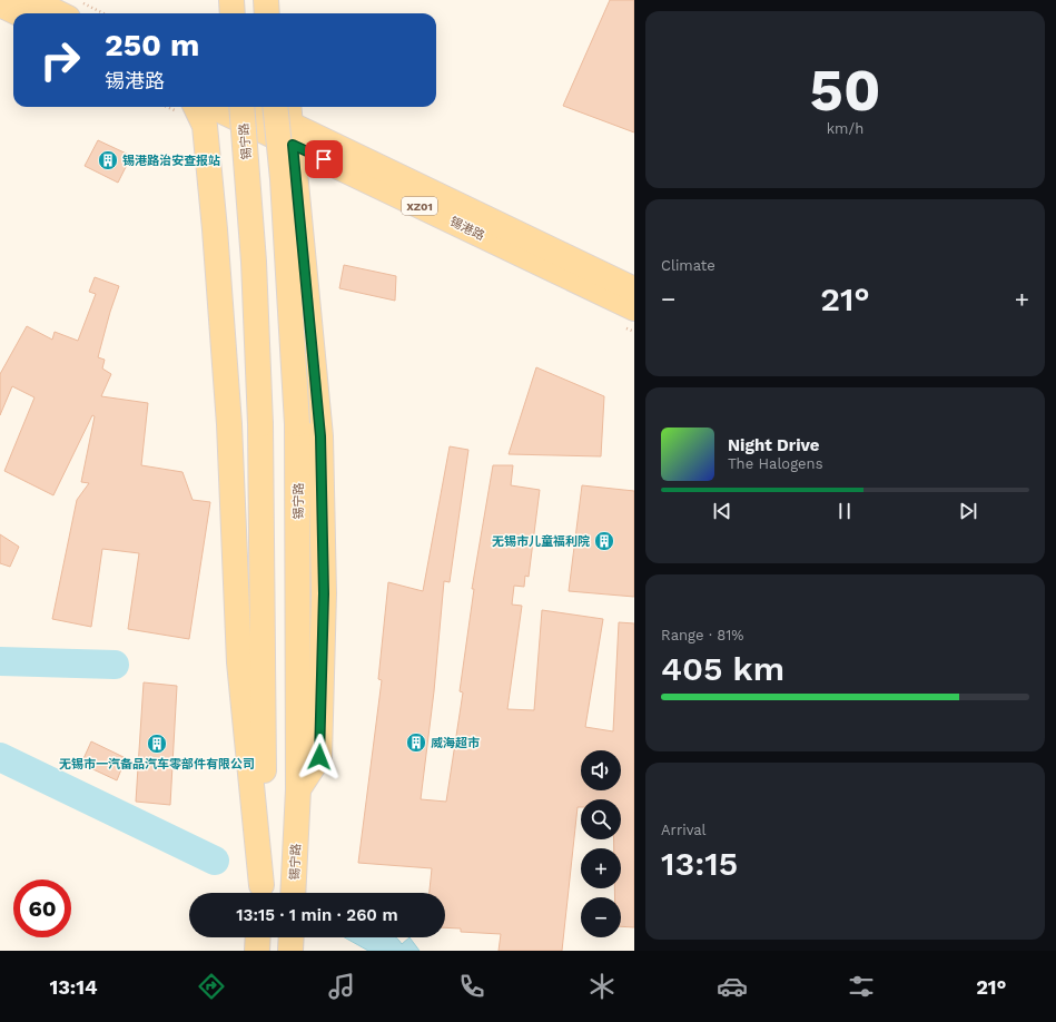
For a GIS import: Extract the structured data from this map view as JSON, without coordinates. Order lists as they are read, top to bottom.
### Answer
{
  "streets": {
    "main road": ["锡宁路", "XZ01", "锡港路"]
  },
  "places": {
    "building": [
      "锡港路治安查报站",
      "无锡市儿童福利院",
      "威海超市",
      "无锡市一汽备品汽车零部件有限公司"
    ]
  },
  "page": {
    "tile": [
      ["50", "km/h"],
      "Climate",
      ["Range · 81%", "405 km"],
      ["Arrival", "13:15"]
    ],
    "turn": ["250 m", "锡港路"],
    "heat": ["−", "21°", "+"],
    "song": ["Night Drive", "The Halogens"],
    "map_buttons": ["+", "−"],
    "limit": "60",
    "trip": "13:15 · 1 min · 260 m",
    "tabs": ["13:14", "21°"]
  }
}
